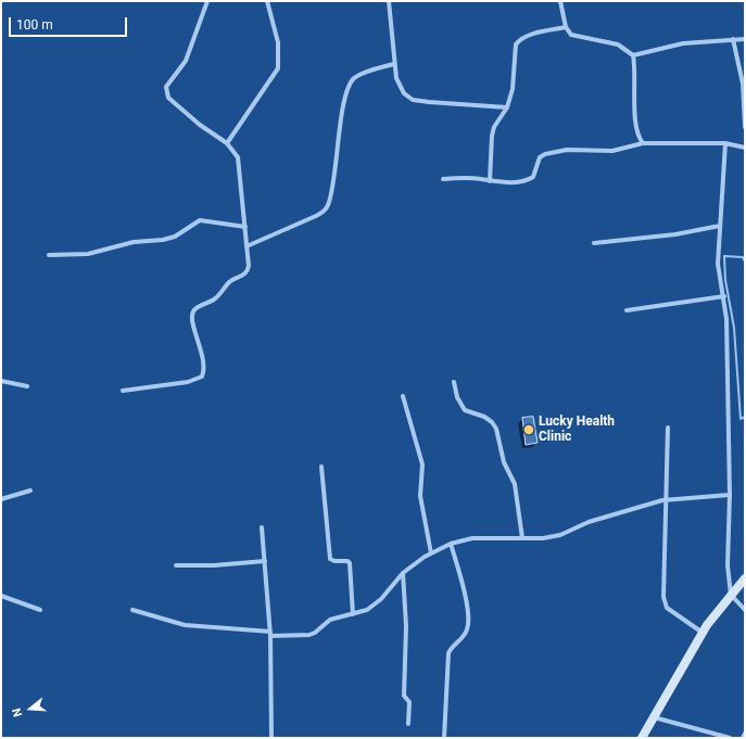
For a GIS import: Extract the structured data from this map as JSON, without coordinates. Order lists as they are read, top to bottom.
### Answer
{
  "places": ["Lucky Health Clinic"],
  "scale_bar": "100 m",
  "north": "left"
}
